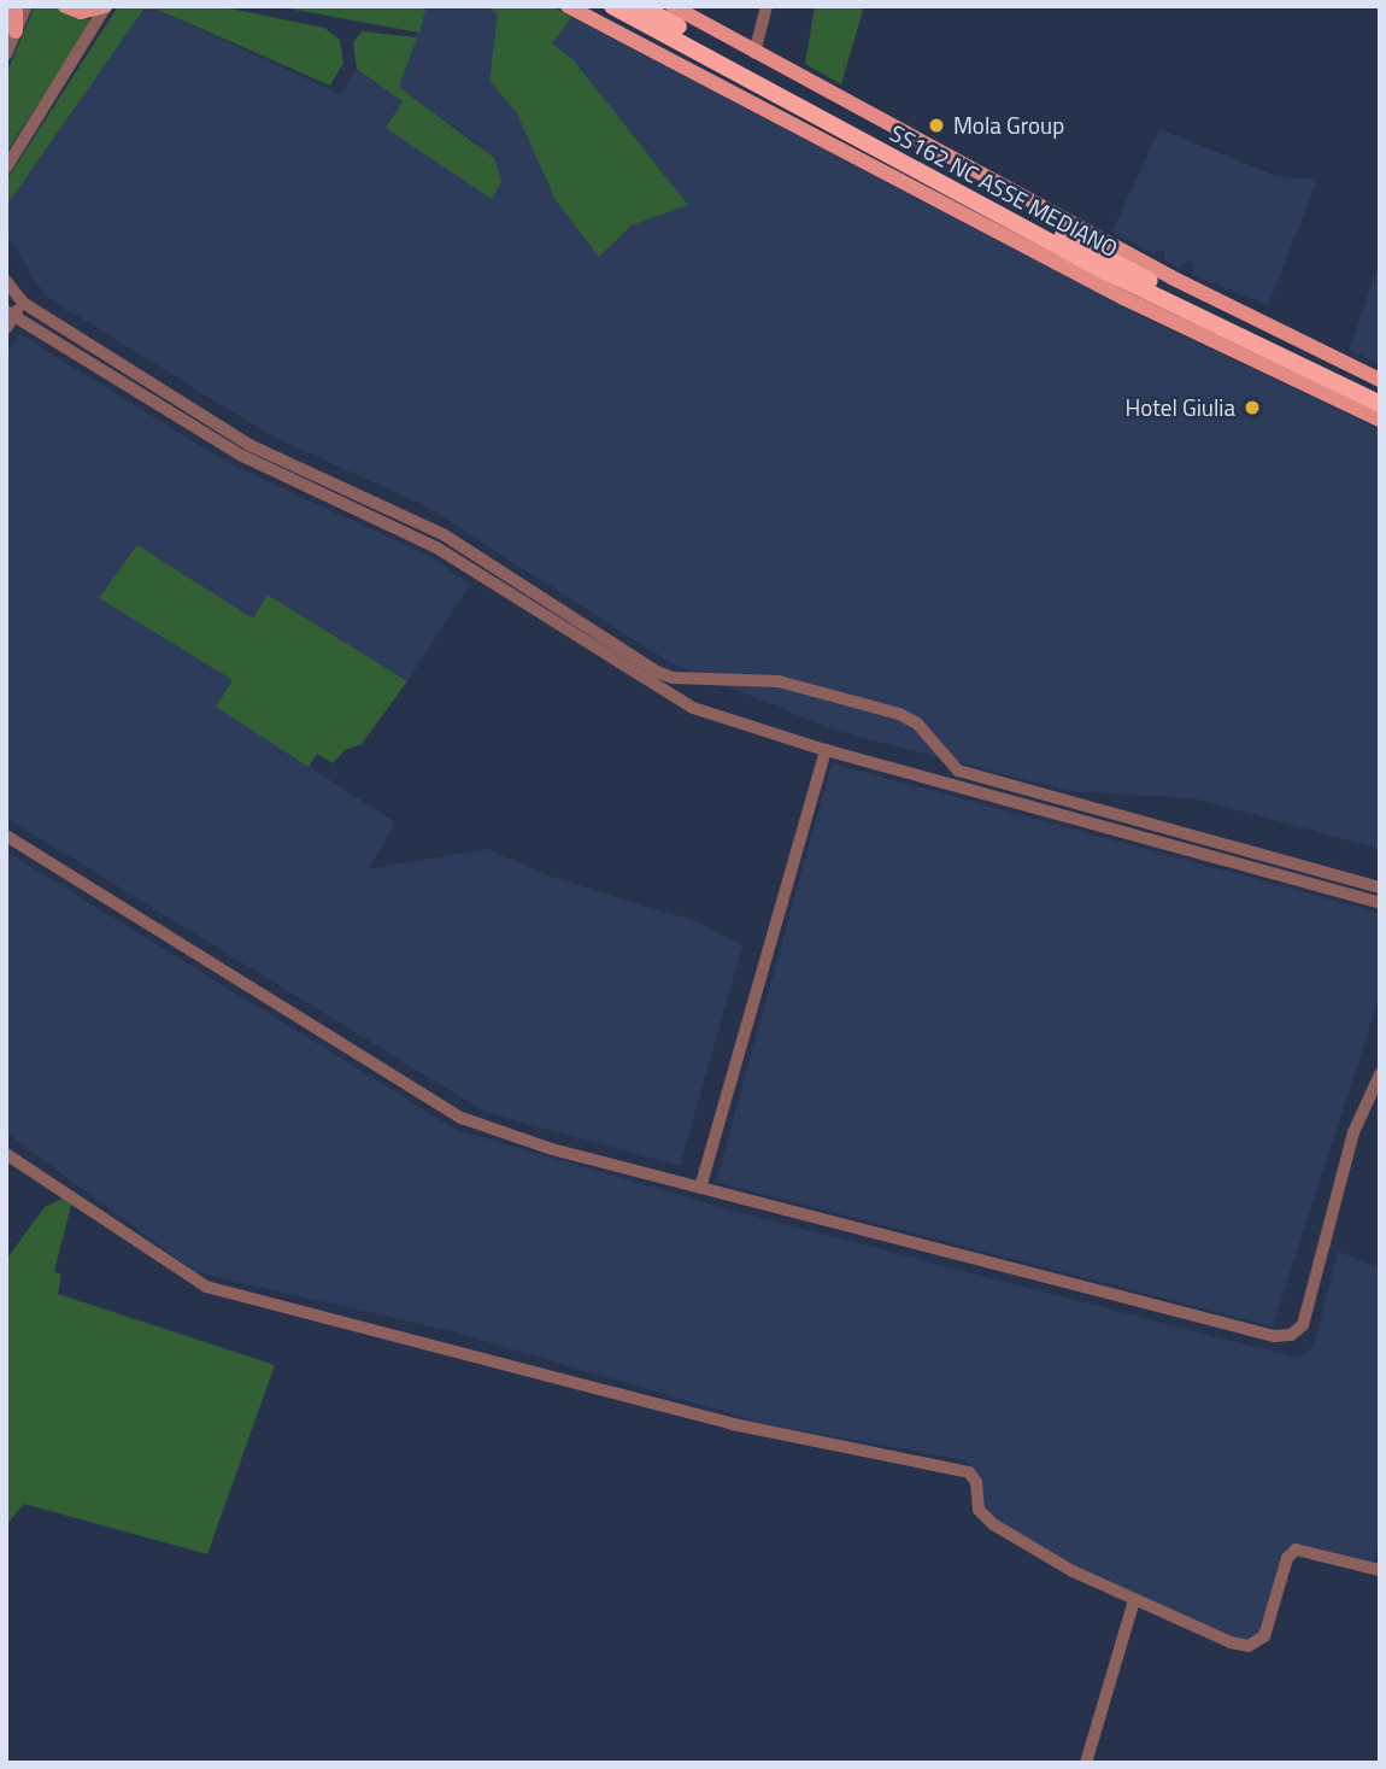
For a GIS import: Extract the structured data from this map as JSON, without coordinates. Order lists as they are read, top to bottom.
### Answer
{
  "streets": {
    "highway": ["SS162 NC ASSE MEDIANO"]
  },
  "places": ["Mola Group", "Hotel Giulia"]
}
